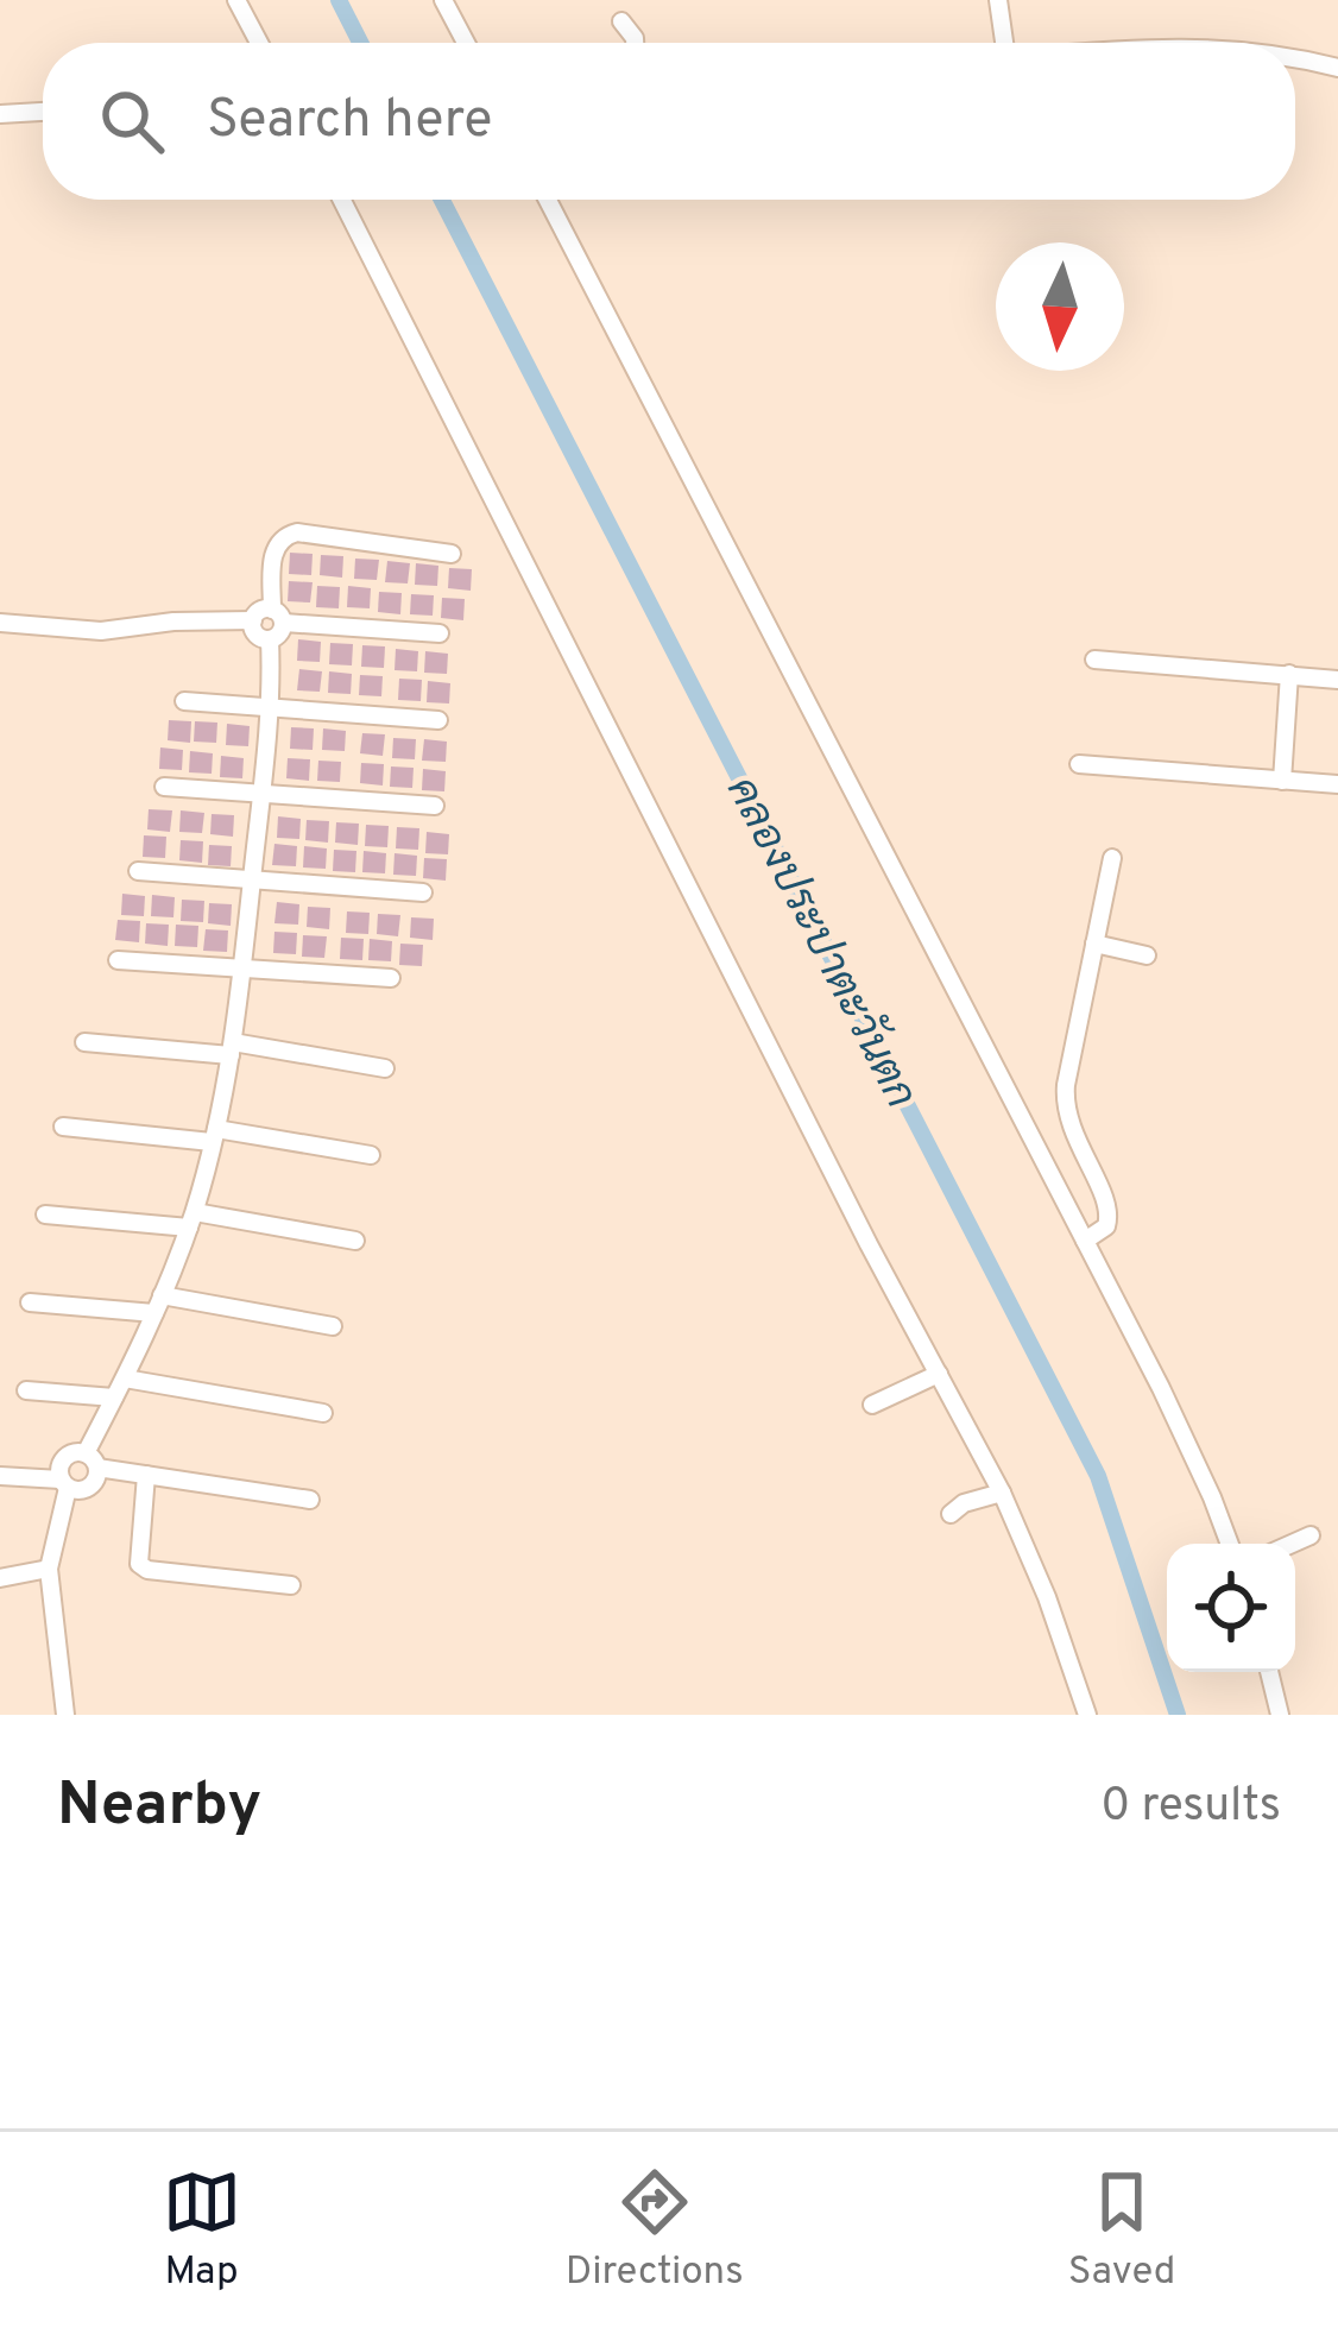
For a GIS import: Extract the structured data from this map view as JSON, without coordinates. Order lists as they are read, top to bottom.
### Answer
{
  "water": ["คลองประปาตะวันตก"],
  "north": "bottom",
  "page": {
    "search": "Search here",
    "heading": ["Nearby", "0 results"],
    "nav": ["Map", "Directions", "Saved"]
  }
}
